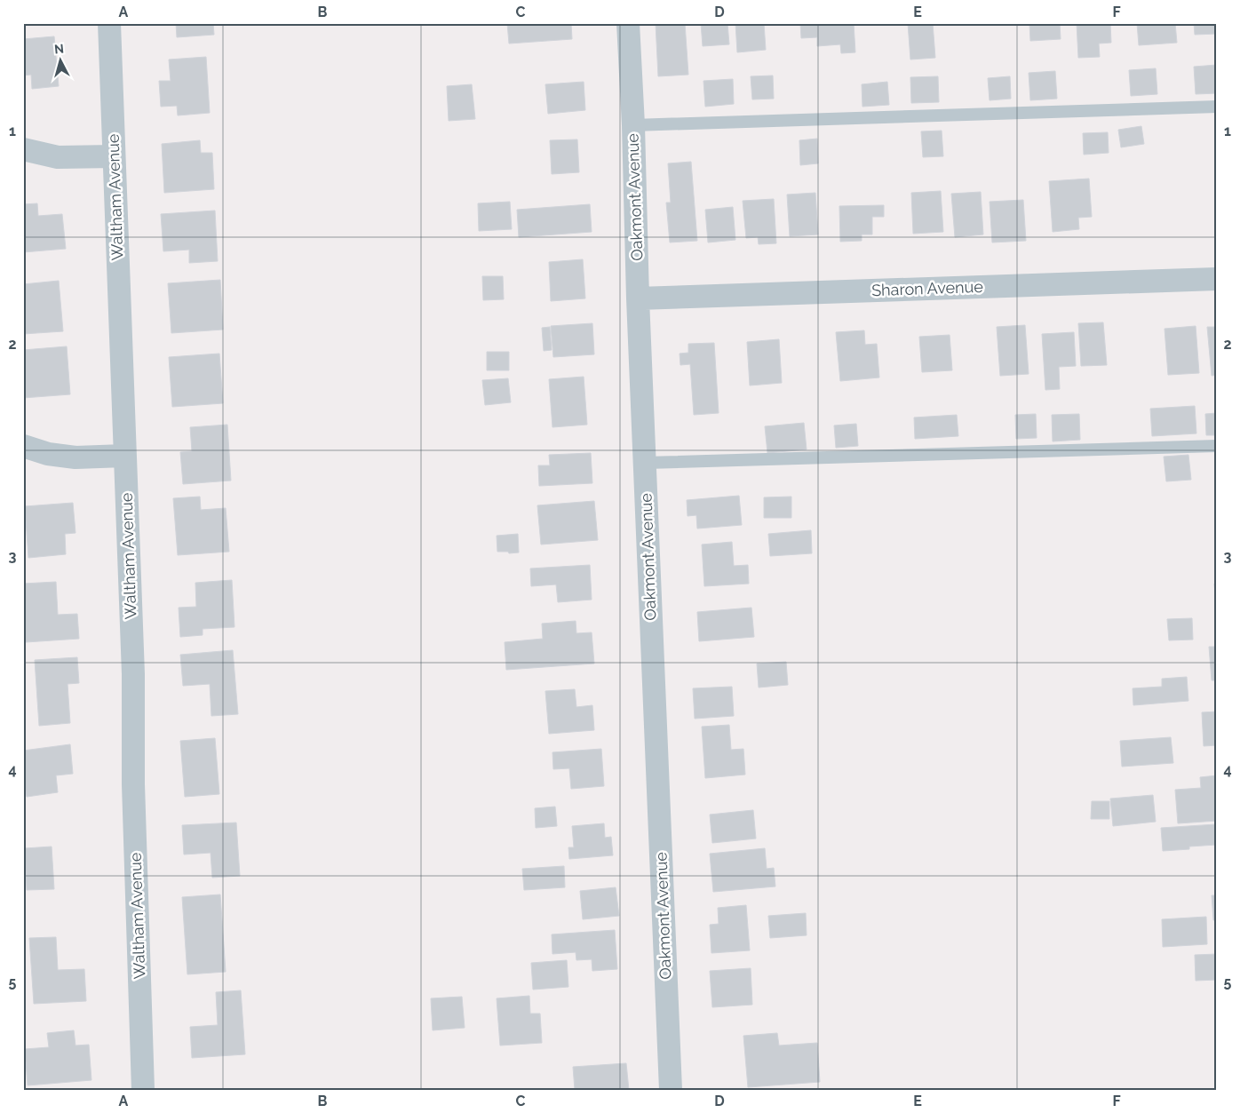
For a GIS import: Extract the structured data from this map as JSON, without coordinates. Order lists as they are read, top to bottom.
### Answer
{
  "streets": {
    "street": ["Waltham Avenue", "Oakmont Avenue", "Sharon Avenue"]
  },
  "crossings": [
    ["Oakmont Avenue", "Sharon Avenue"]
  ],
  "north": "top",
  "grid": {
    "columns": [
      "A",
      "B",
      "C",
      "D",
      "E",
      "F"
    ],
    "rows": [
      "1",
      "2",
      "3",
      "4",
      "5"
    ]
  }
}
